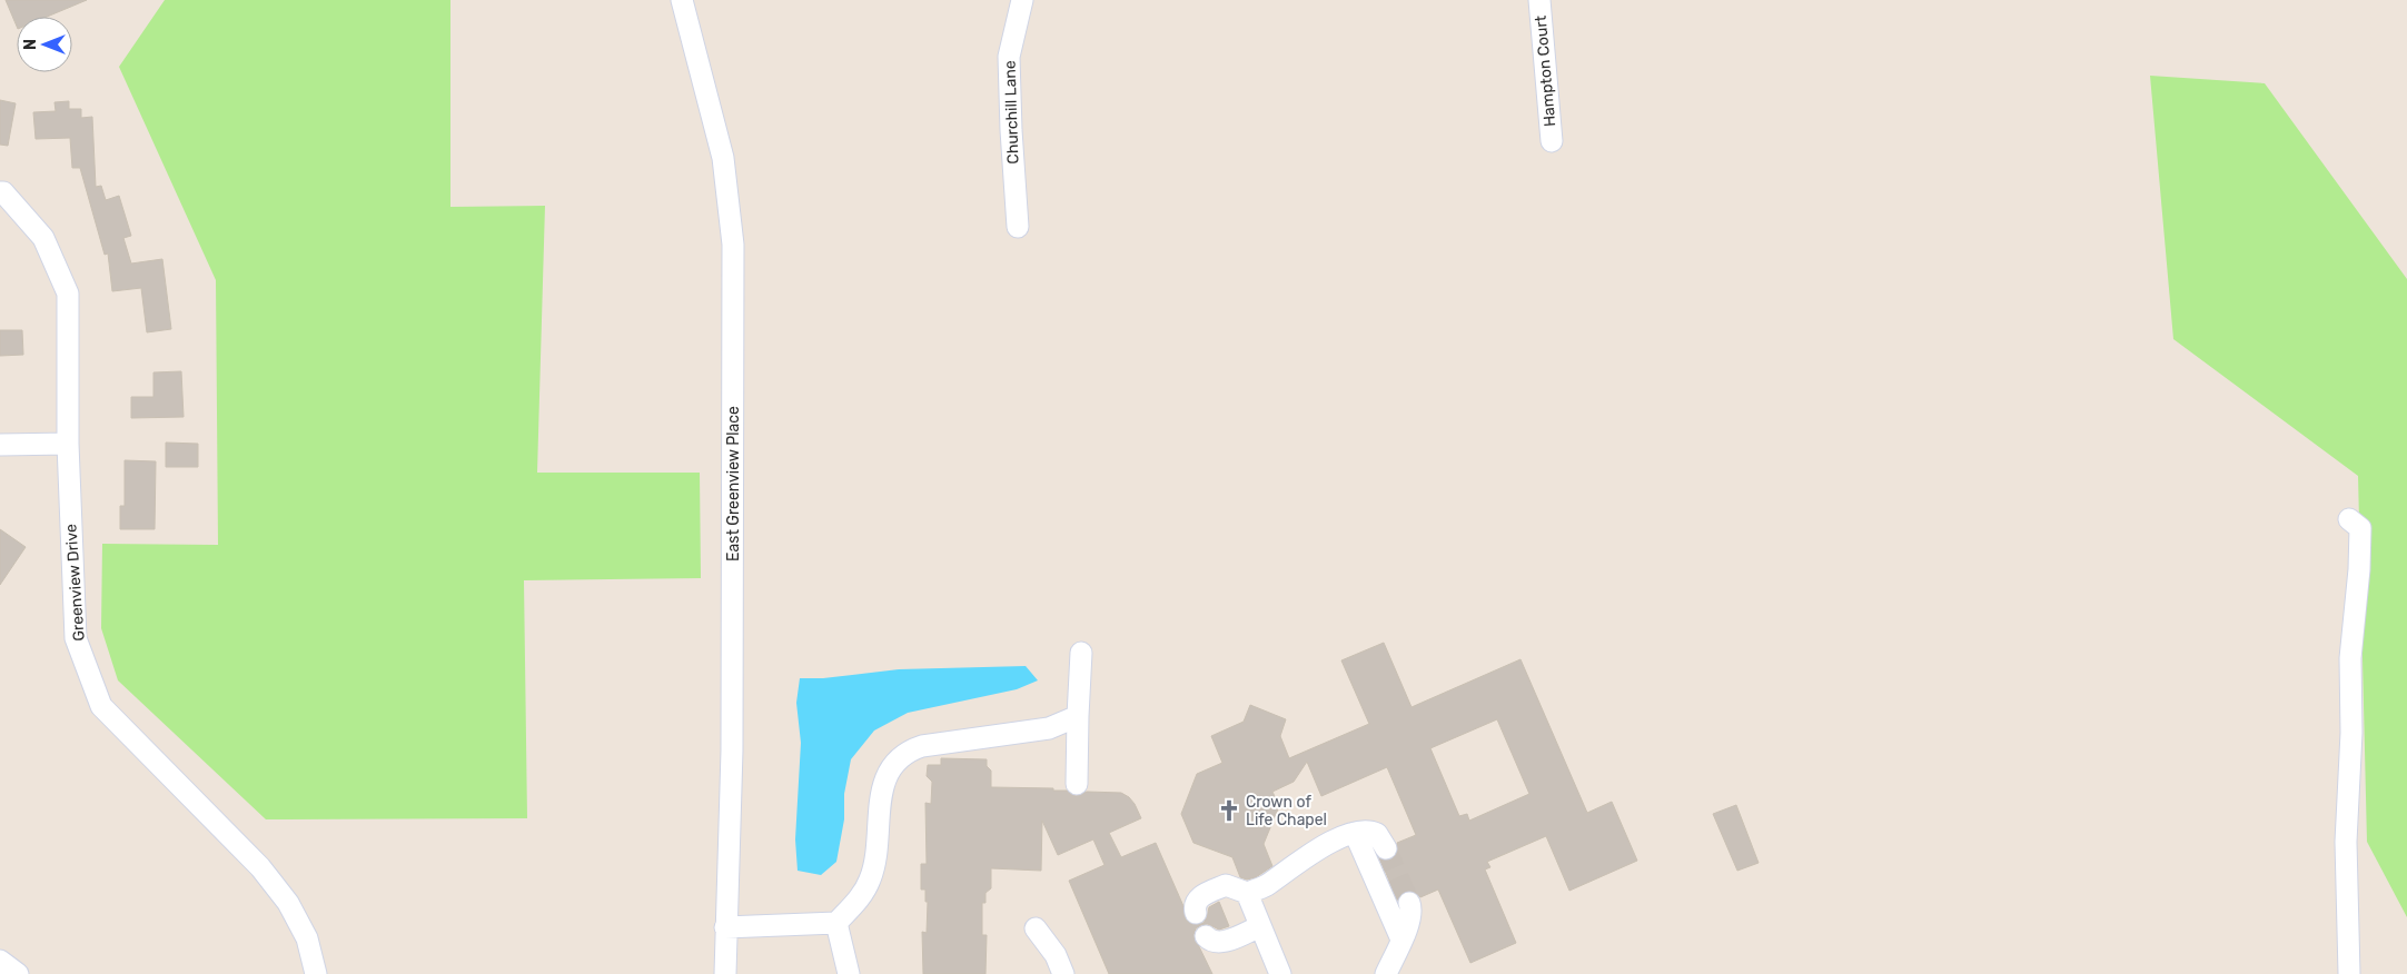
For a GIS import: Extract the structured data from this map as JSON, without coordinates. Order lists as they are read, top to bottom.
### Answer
{
  "streets": {
    "street": [
      "Hampton Court",
      "Churchill Lane",
      "East Greenview Place",
      "Greenview Drive"
    ]
  },
  "places": {
    "church": ["Crown of Life Chapel"]
  },
  "north": "left"
}
